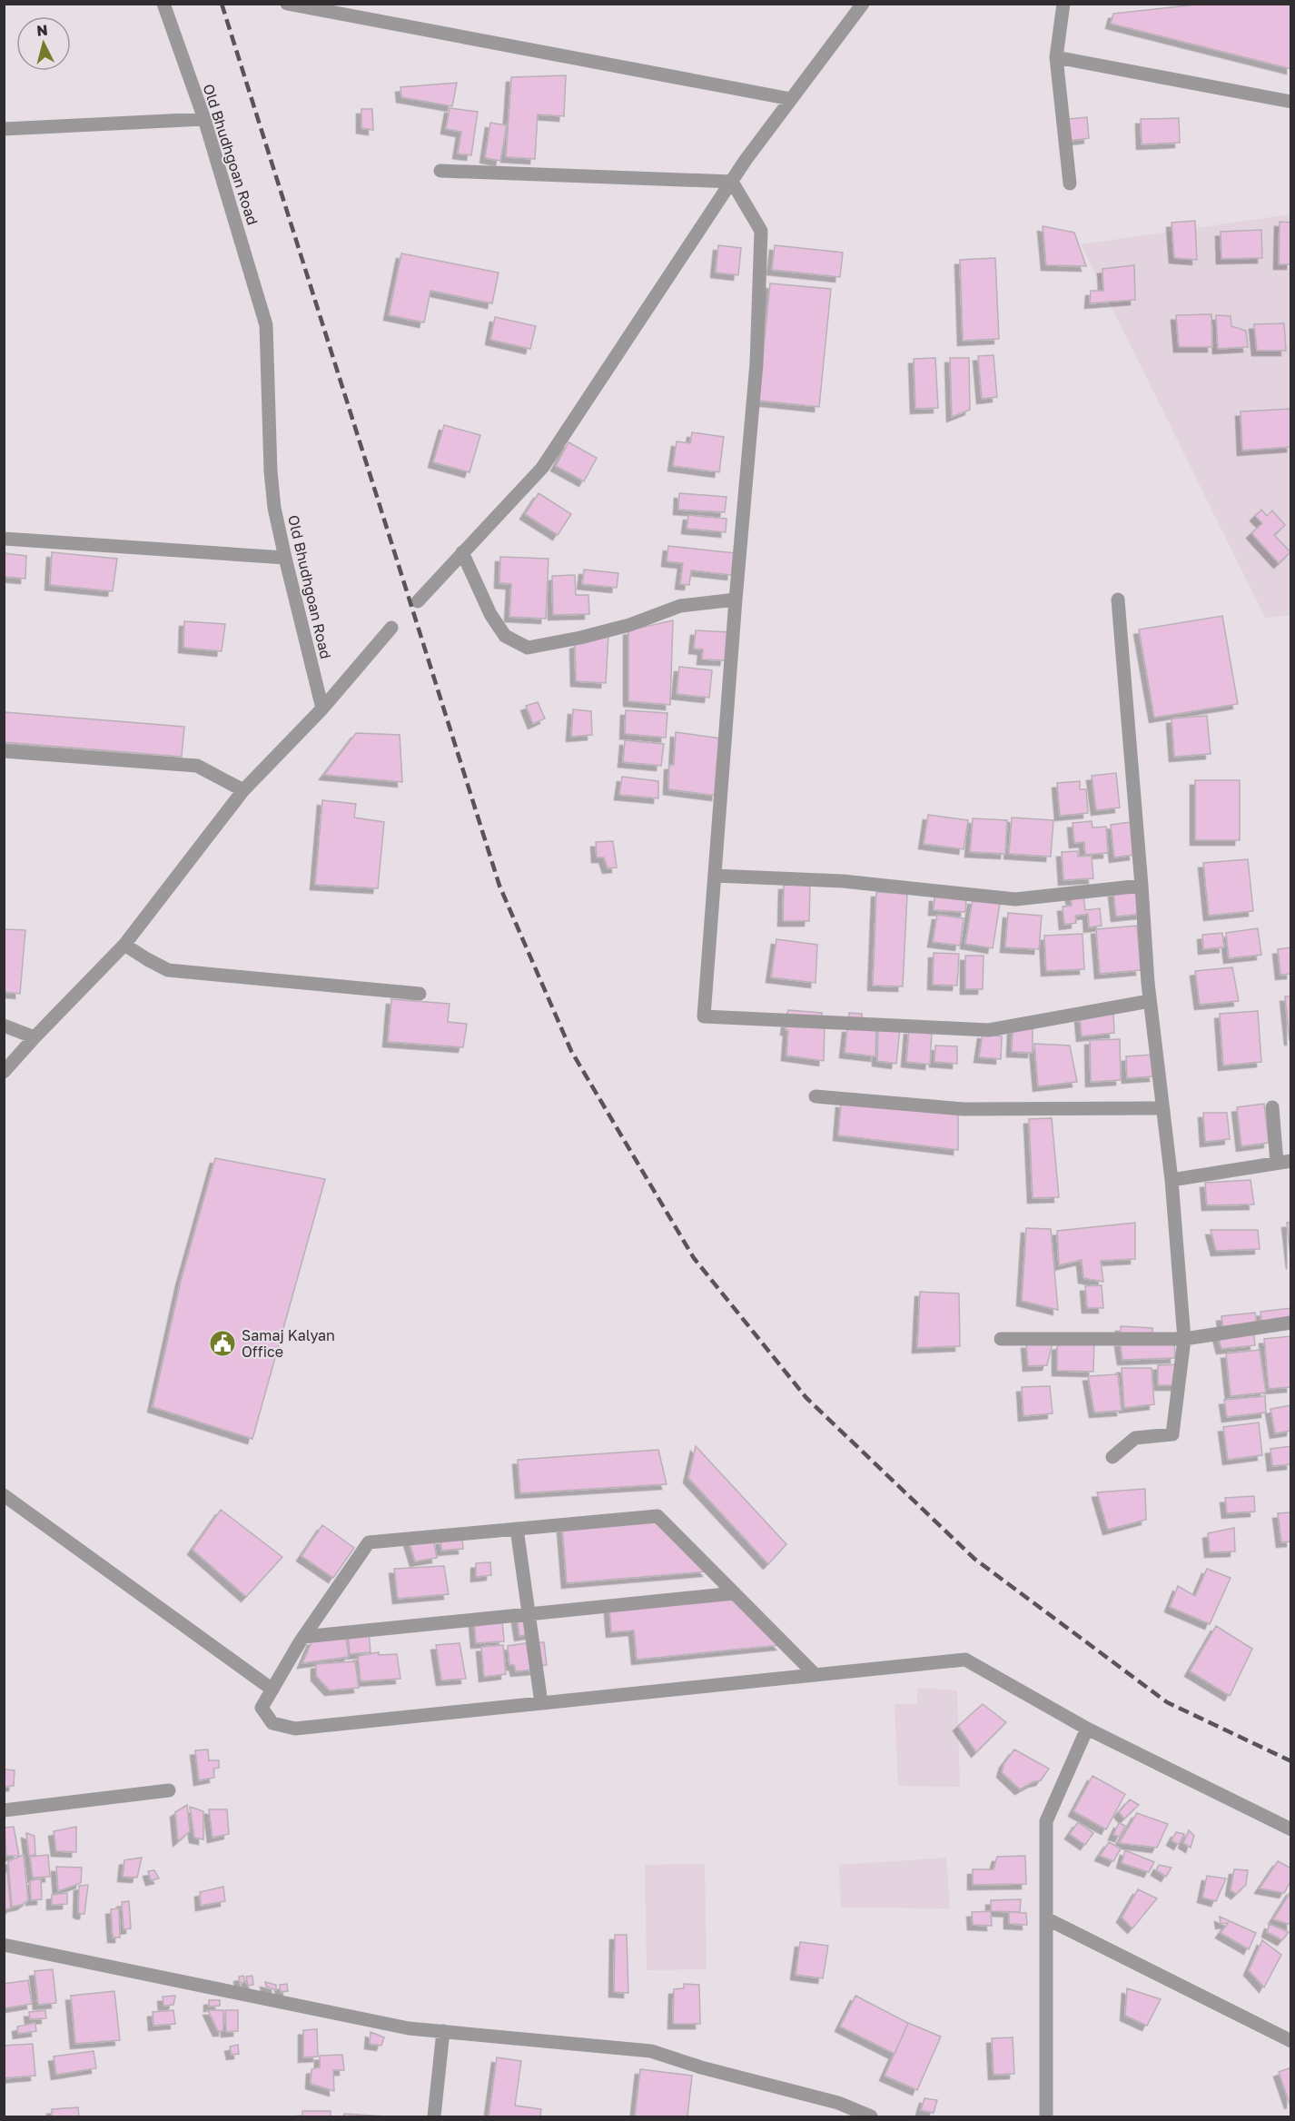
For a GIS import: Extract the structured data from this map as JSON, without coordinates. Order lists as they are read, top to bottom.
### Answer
{
  "streets": {
    "street": ["Old Bhudhgoan Road"]
  },
  "places": {
    "public building": ["Samaj Kalyan Office"]
  },
  "north": "top"
}
